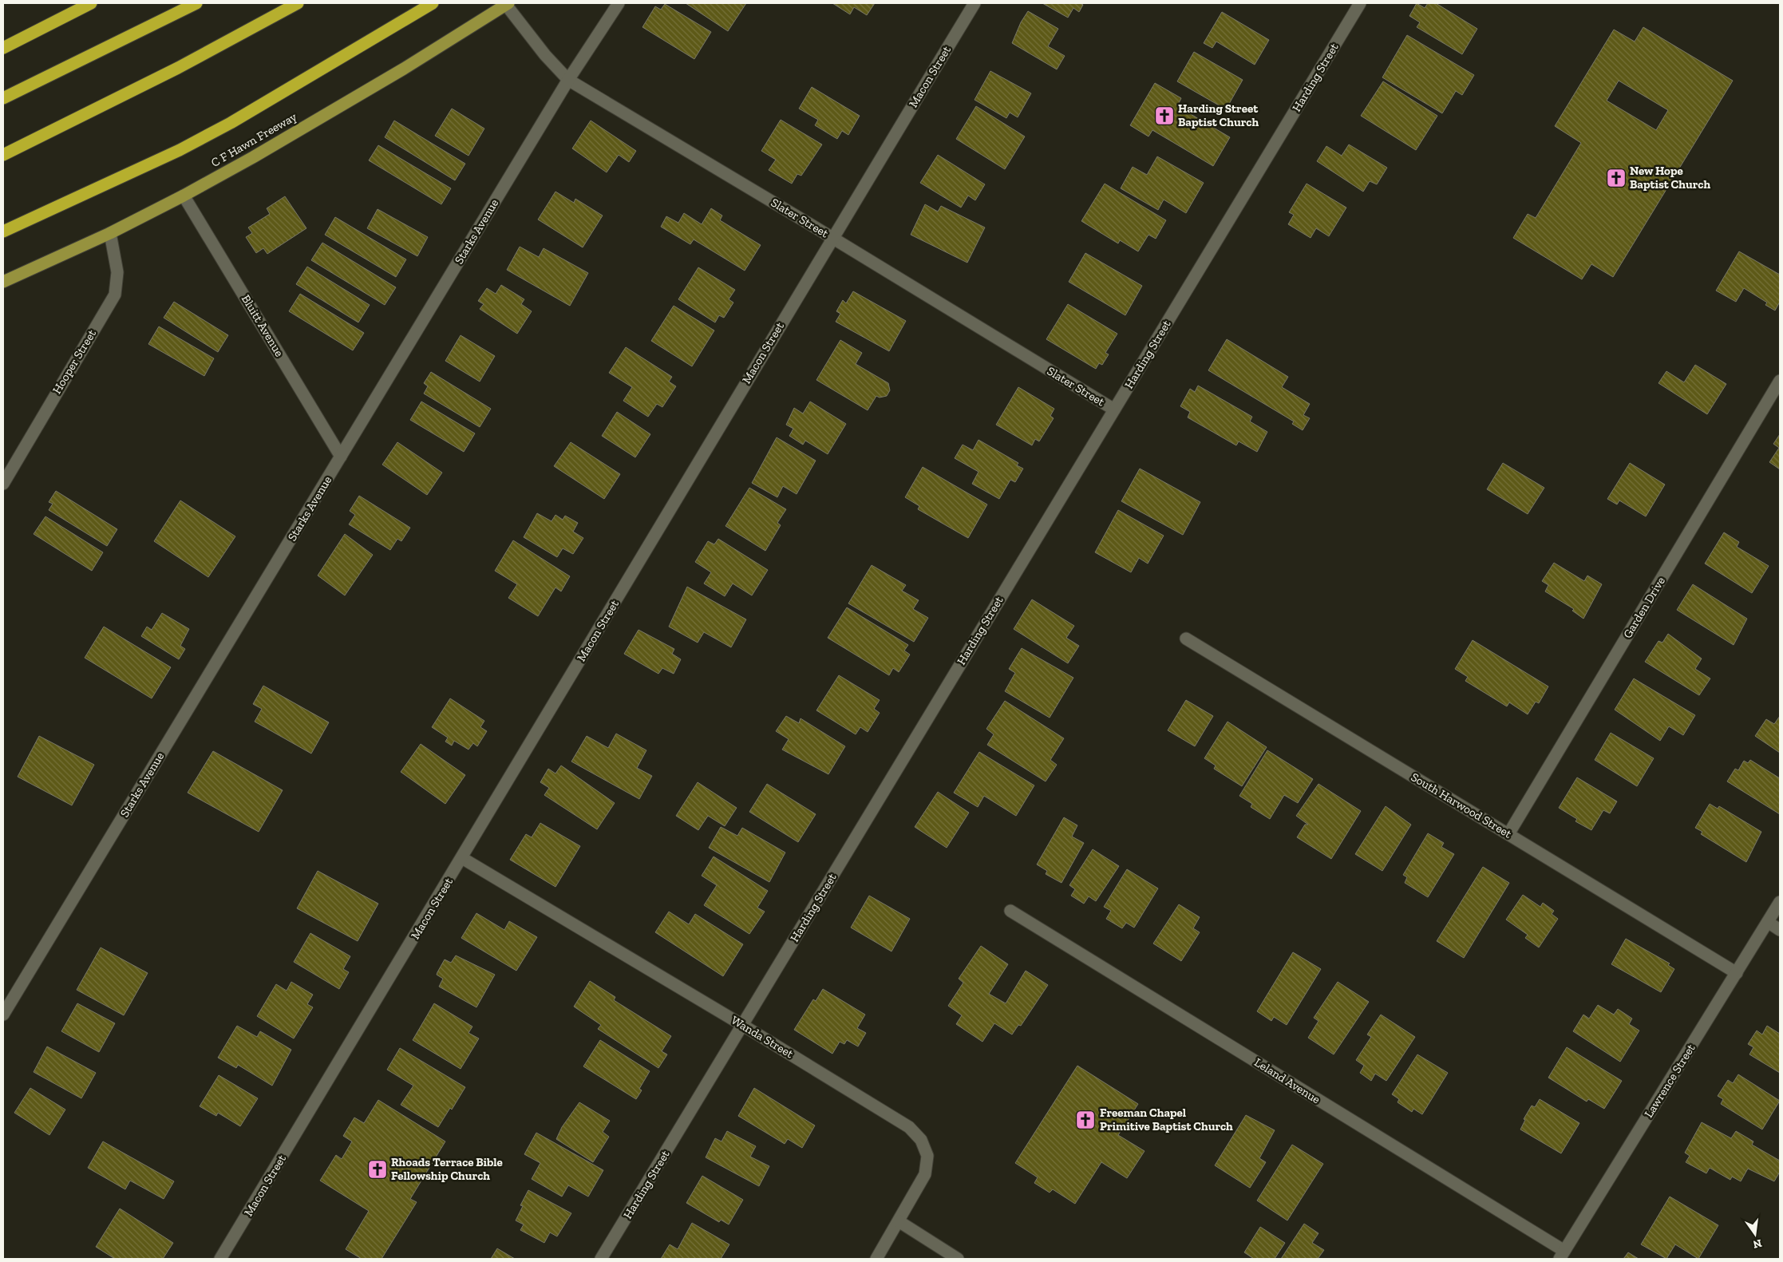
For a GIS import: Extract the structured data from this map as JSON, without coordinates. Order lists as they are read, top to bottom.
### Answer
{
  "streets": {
    "main road": ["C F Hawn Freeway"],
    "street": [
      "Macon Street",
      "Harding Street",
      "Slater Street",
      "Starks Avenue",
      "Bluitt Avenue",
      "Hooper Street",
      "Garden Drive",
      "South Harwood Street",
      "Wanda Street",
      "Leland Avenue",
      "Lawrence Street"
    ]
  },
  "crossings": [
    ["Macon Street", "Slater Street"],
    ["Macon Street", "Wanda Street"],
    ["Harding Street", "Slater Street"],
    ["Harding Street", "Wanda Street"],
    ["C F Hawn Freeway", "Slater Street"],
    ["C F Hawn Freeway", "Bluitt Avenue"],
    ["C F Hawn Freeway", "Hooper Street"],
    ["Slater Street", "Starks Avenue"],
    ["Starks Avenue", "Bluitt Avenue"],
    ["Garden Drive", "South Harwood Street"],
    ["South Harwood Street", "Lawrence Street"],
    ["Leland Avenue", "Lawrence Street"]
  ],
  "places": {
    "church": [
      "Harding Street Baptist Church",
      "New Hope Baptist Church",
      "Freeman Chapel Primitive Baptist Church",
      "Rhoads Terrace Bible Fellowship Church"
    ]
  },
  "north": "bottom"
}
